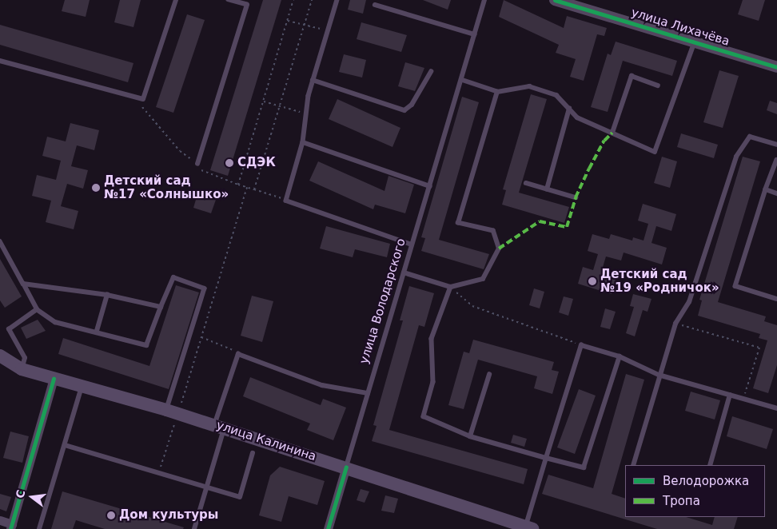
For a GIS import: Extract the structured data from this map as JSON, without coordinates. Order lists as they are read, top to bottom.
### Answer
{
  "streets": {
    "main road": ["улица Калинина"],
    "street": ["улица Лихачёва", "улица Володарского"]
  },
  "crossings": [
    ["улица Володарского", "улица Калинина"]
  ],
  "places": [
    "СДЭК",
    "Детский сад №17 «Солнышко»",
    "Детский сад №19 «Родничок»",
    "Дом культуры"
  ],
  "legend": ["Велодорожка", "Тропа"],
  "north": "left"
}
